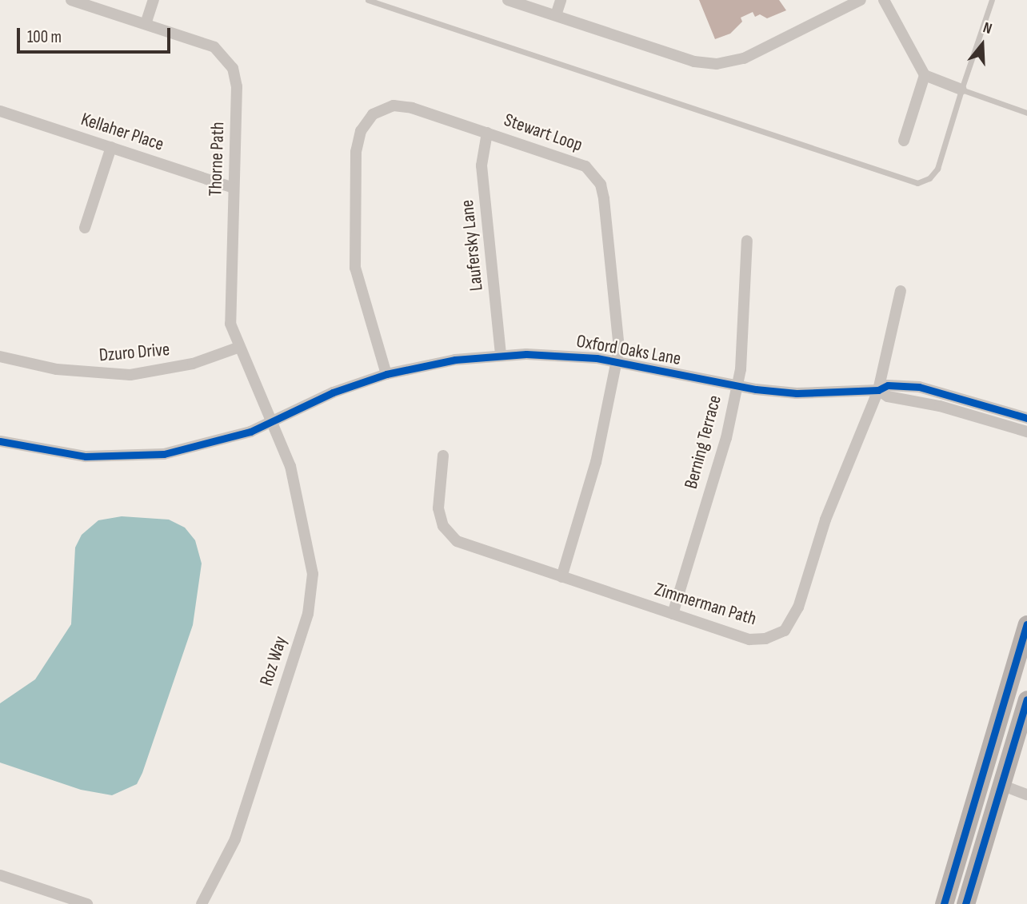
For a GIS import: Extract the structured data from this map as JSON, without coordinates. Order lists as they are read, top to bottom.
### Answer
{
  "streets": {
    "street": [
      "Kellaher Place",
      "Stewart Loop",
      "Thorne Path",
      "Laufersky Lane",
      "Oxford Oaks Lane",
      "Dzuro Drive",
      "Berning Terrace",
      "Zimmerman Path",
      "Roz Way"
    ]
  },
  "crossings": [
    ["Kellaher Place", "Thorne Path"],
    ["Stewart Loop", "Laufersky Lane"],
    ["Stewart Loop", "Oxford Oaks Lane"],
    ["Stewart Loop", "Zimmerman Path"],
    ["Thorne Path", "Oxford Oaks Lane"],
    ["Thorne Path", "Dzuro Drive"],
    ["Thorne Path", "Roz Way"],
    ["Laufersky Lane", "Oxford Oaks Lane"],
    ["Oxford Oaks Lane", "Berning Terrace"],
    ["Oxford Oaks Lane", "Zimmerman Path"],
    ["Oxford Oaks Lane", "Roz Way"],
    ["Berning Terrace", "Zimmerman Path"]
  ],
  "scale_bar": "100 m",
  "north": "top"
}
